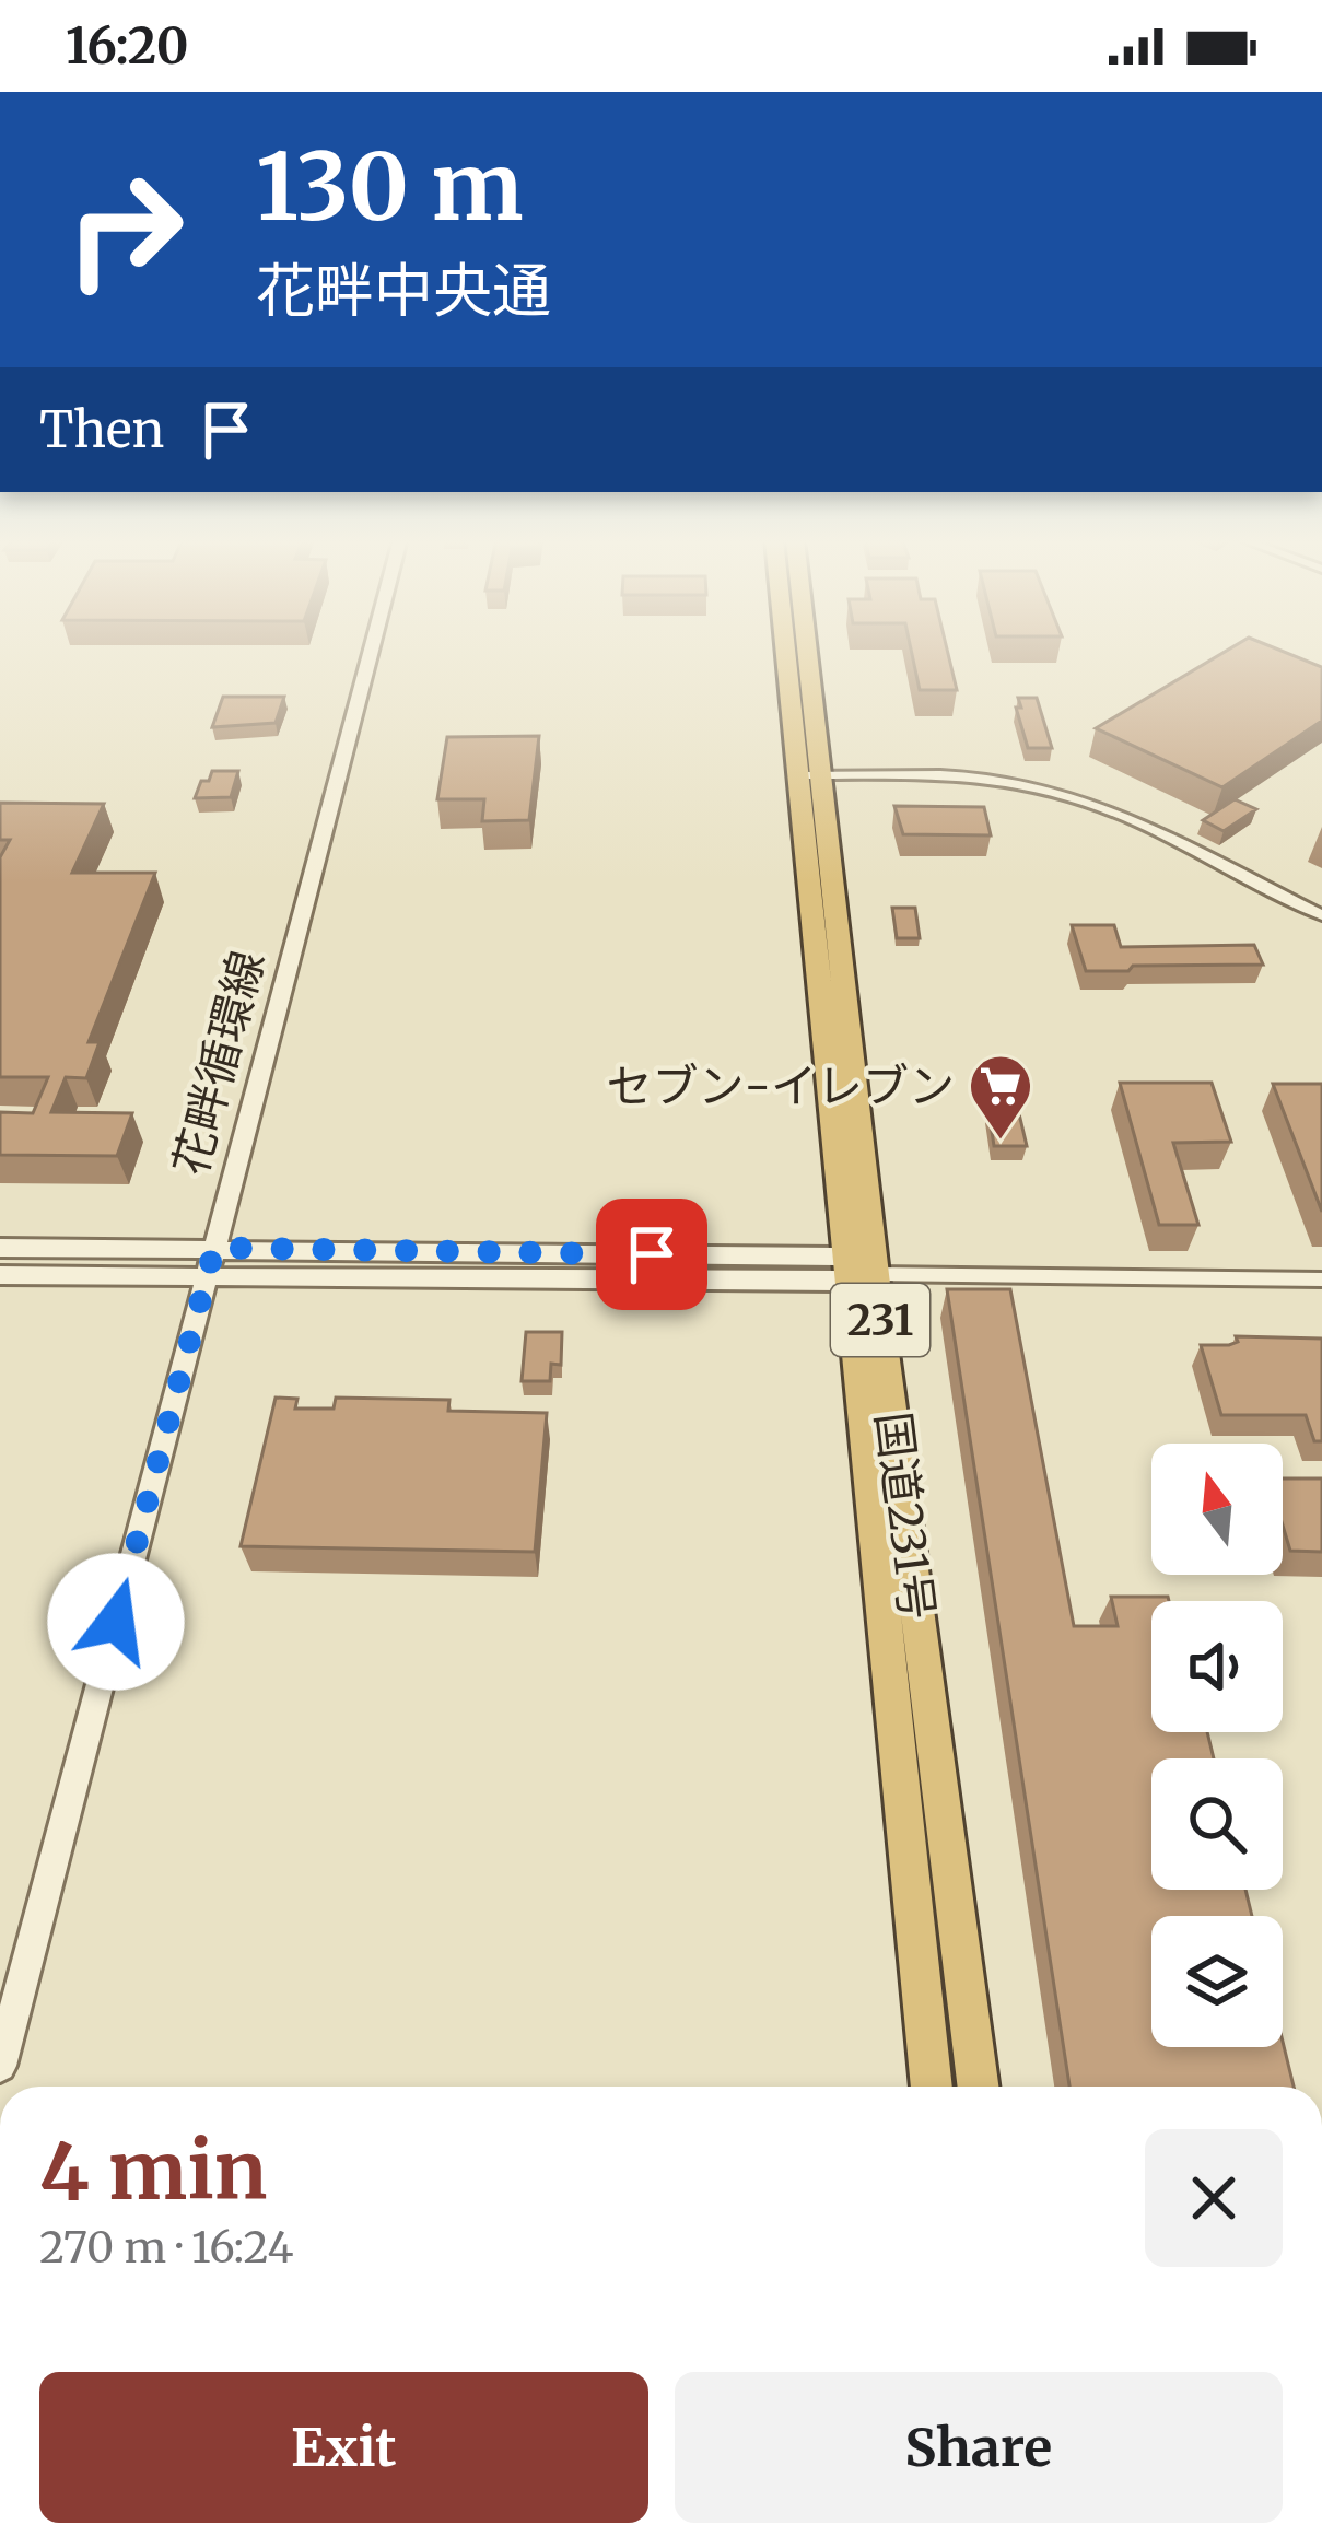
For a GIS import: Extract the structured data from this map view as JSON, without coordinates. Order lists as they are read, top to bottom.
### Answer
{
  "streets": {
    "highway": ["231", "国道231号"],
    "street": ["花畔循環線"]
  },
  "places": {
    "supermarket": ["セブン-イレブン"]
  },
  "north": "top",
  "page": {
    "status": "16:20",
    "turn": ["130 m", "花畔中央通"],
    "then": "Then",
    "heading": ["4 min", "270 m · 16:24"],
    "buttons": ["Exit", "Share"]
  }
}
